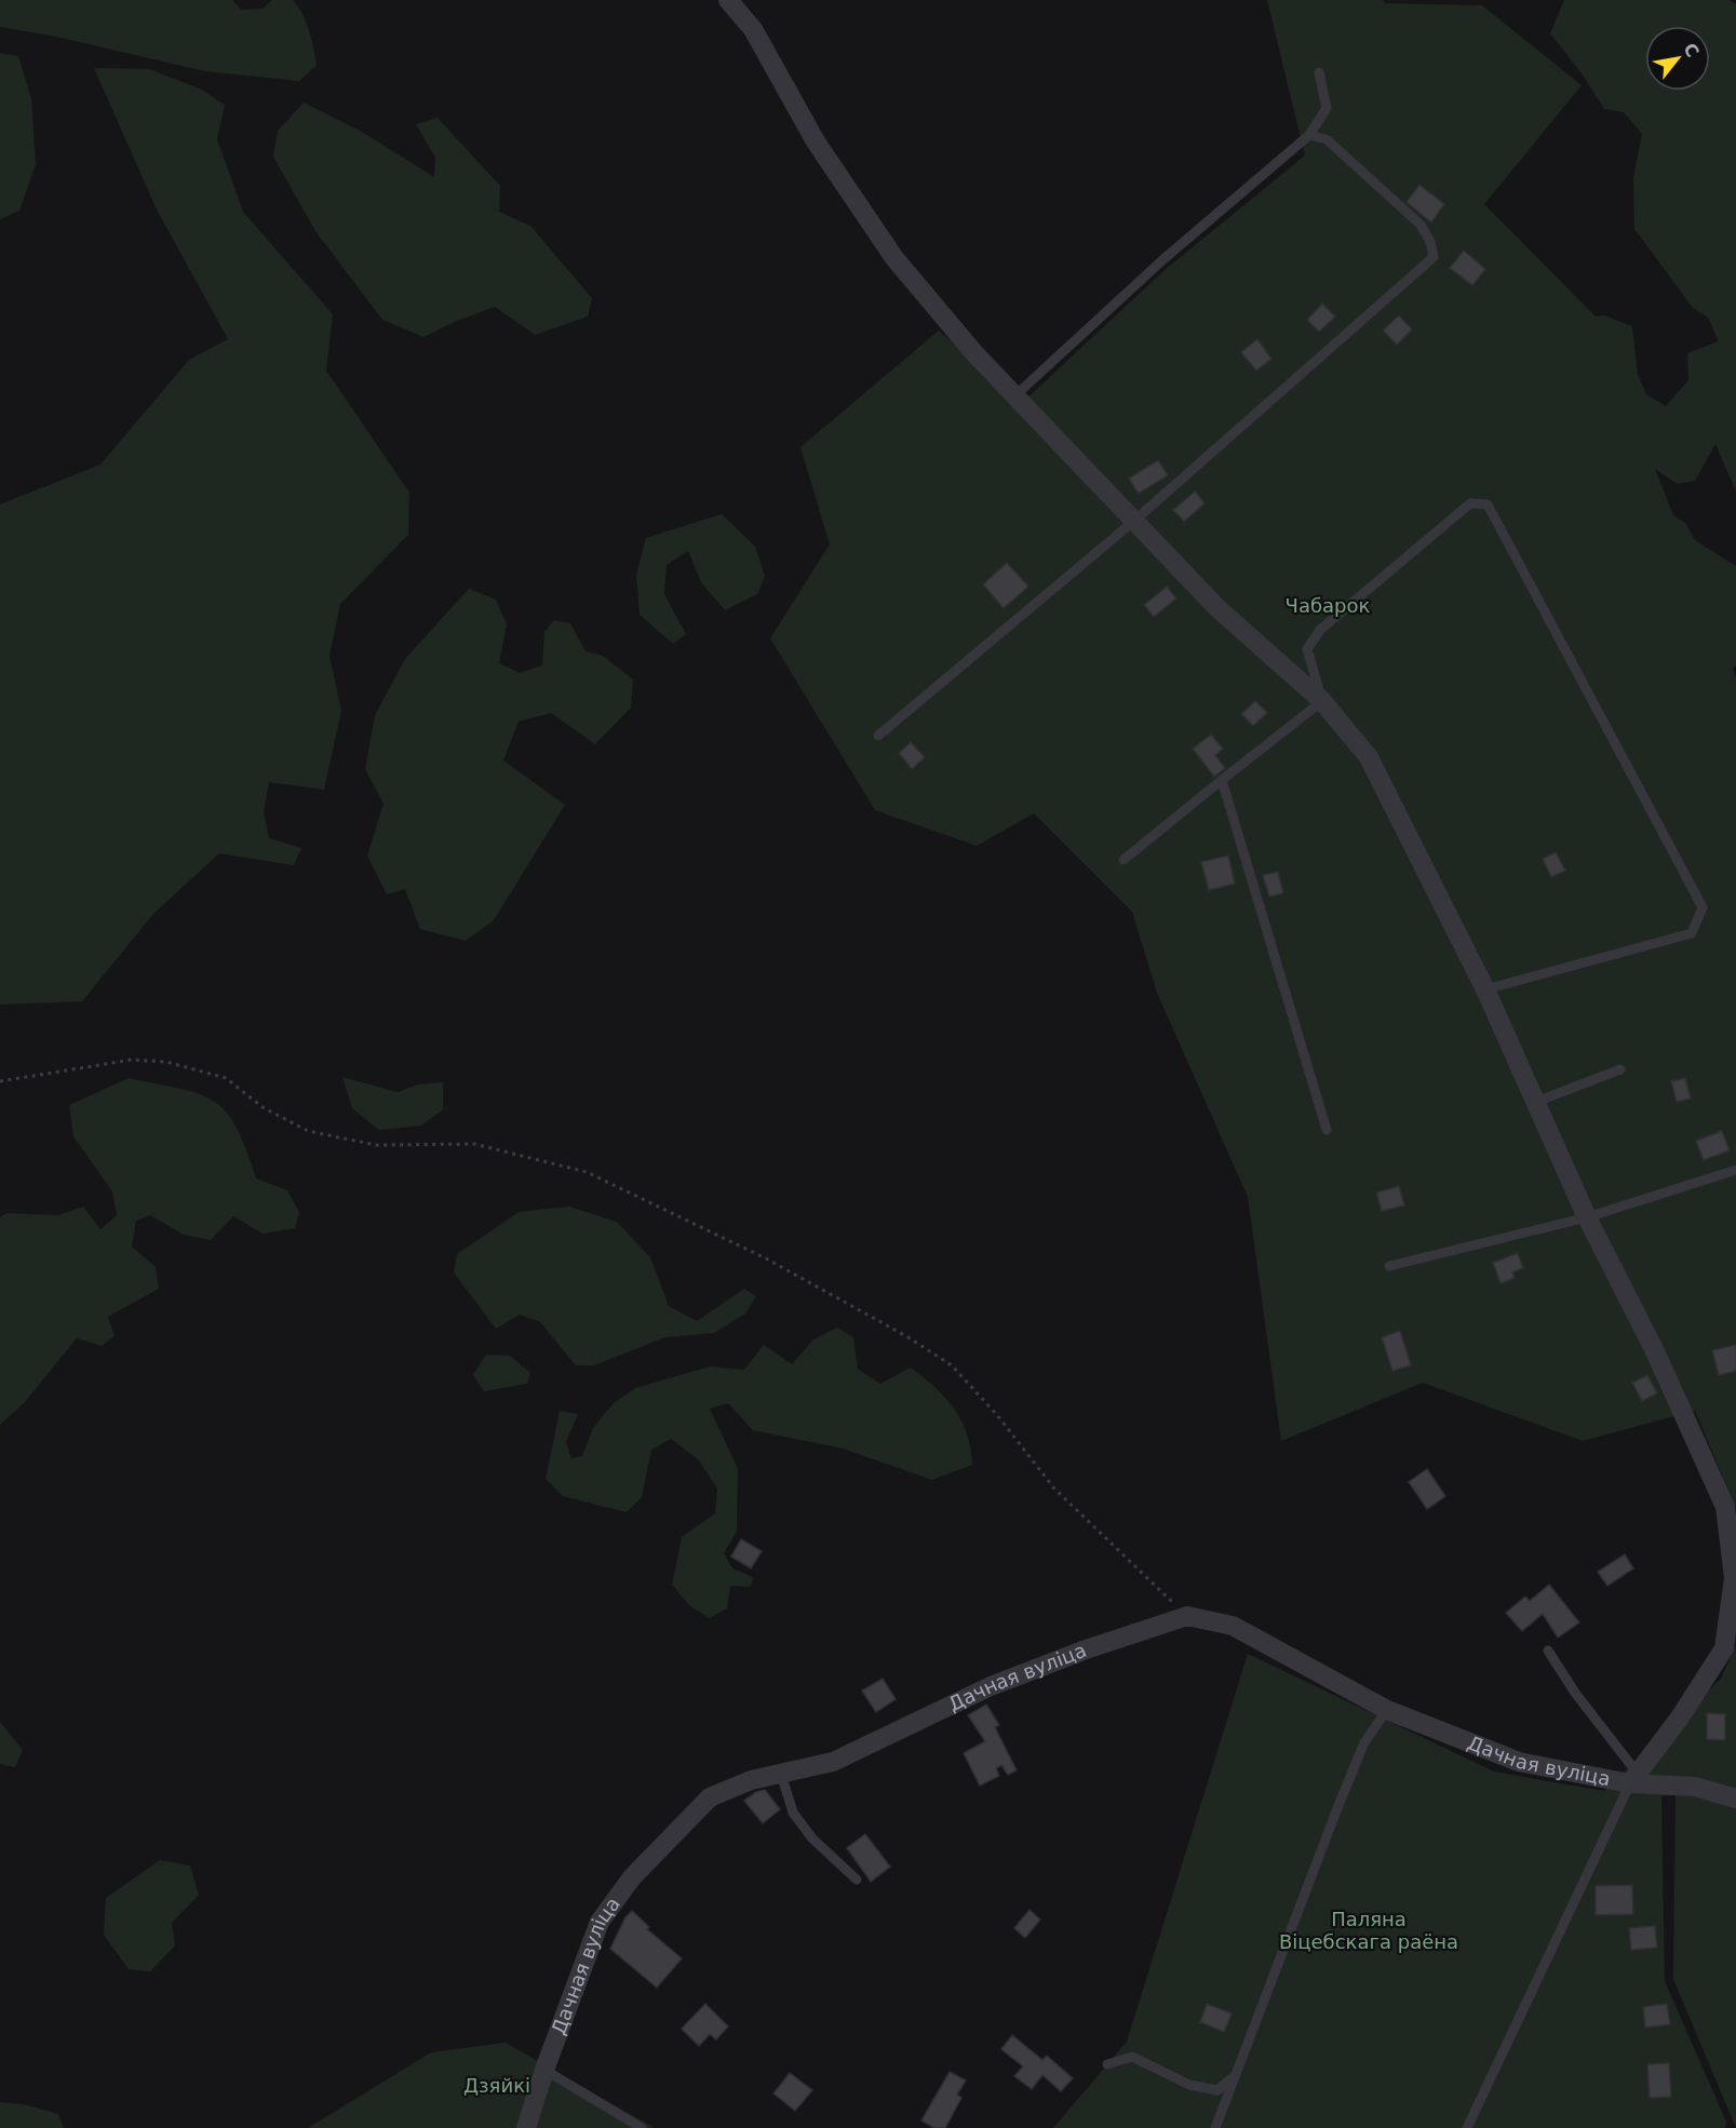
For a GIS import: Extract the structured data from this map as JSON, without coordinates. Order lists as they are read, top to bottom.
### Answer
{
  "streets": {
    "street": ["Дачная вуліца"]
  },
  "parks": ["Чабарок", "Паляна Віцебскага раёна", "Дзяйкі"],
  "north": "top right"
}
